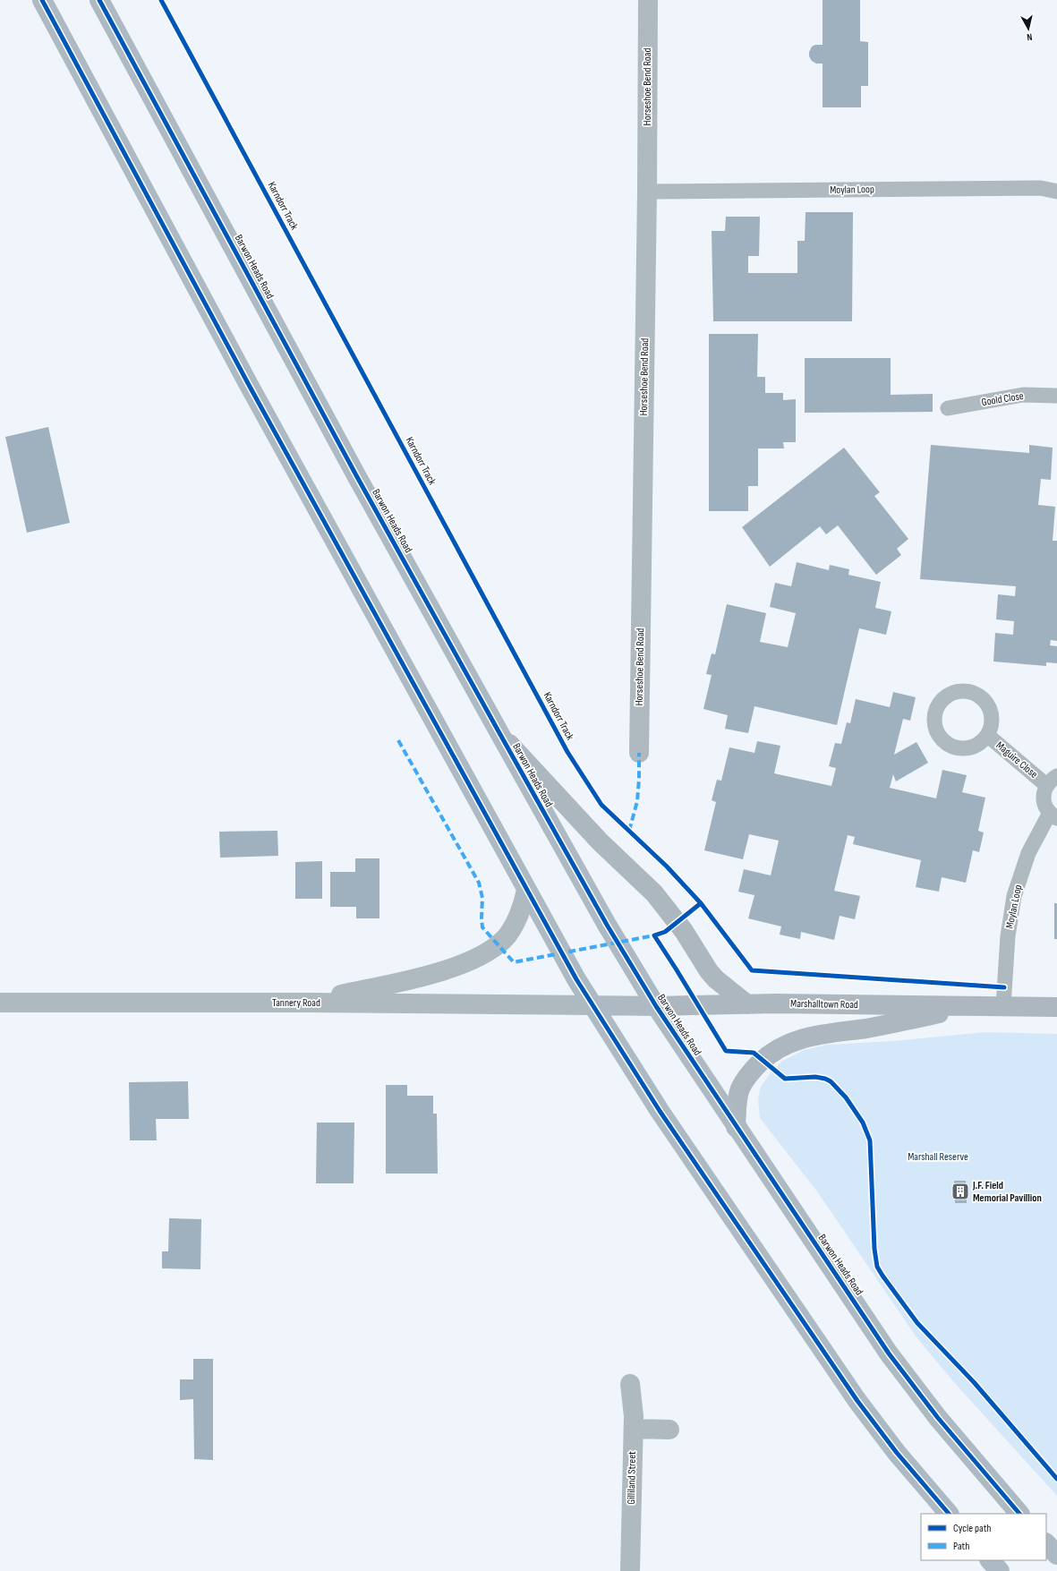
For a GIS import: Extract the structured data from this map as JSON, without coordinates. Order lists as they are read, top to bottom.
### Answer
{
  "streets": {
    "main road": ["Barwon Heads Road", "Marshalltown Road"],
    "street": ["Horseshoe Bend Road", "Tannery Road", "Gilliland Street"],
    "lane": ["Moylan Loop", "Goold Close", "Maguire Close"],
    "cycle path": ["Karndorr Track"]
  },
  "crossings": [
    ["Horseshoe Bend Road", "Moylan Loop"],
    ["Moylan Loop", "Marshalltown Road"],
    ["Barwon Heads Road", "Marshalltown Road"],
    ["Tannery Road", "Marshalltown Road"]
  ],
  "parks": ["Marshall Reserve"],
  "places": {
    "building": ["J.F. Field Memorial Pavillion"]
  },
  "legend": ["Cycle path", "Path"],
  "north": "bottom"
}
